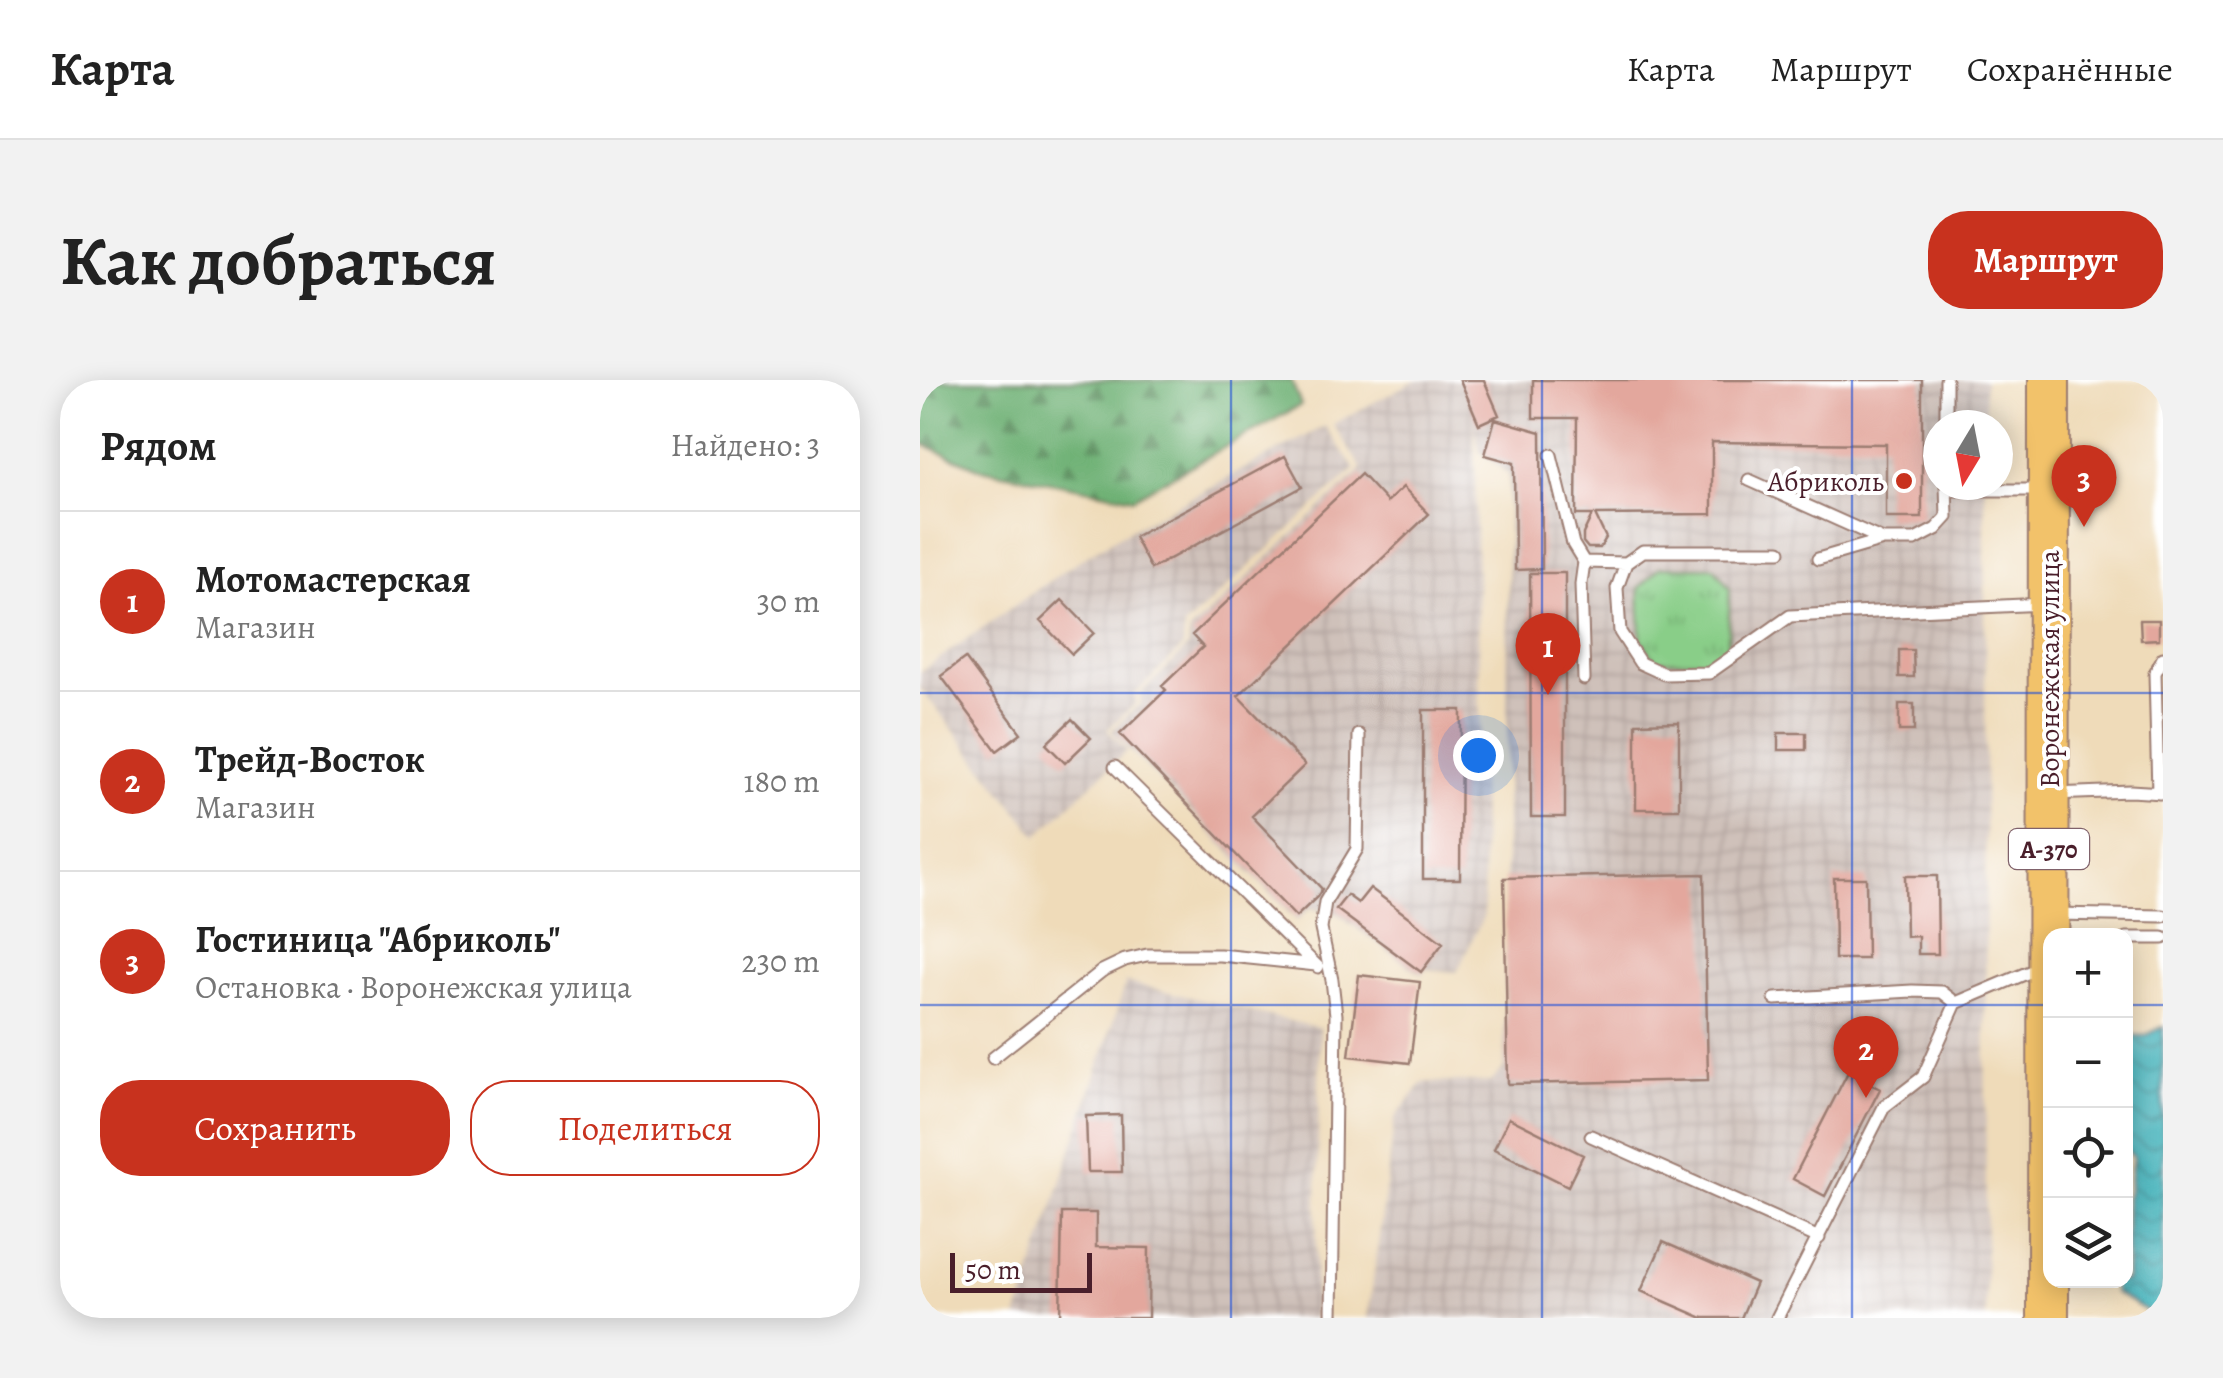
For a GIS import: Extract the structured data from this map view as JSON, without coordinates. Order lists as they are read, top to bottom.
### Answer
{
  "streets": {
    "highway": ["Воронежская улица", "А-370"]
  },
  "places": ["Абриколь"],
  "scale_bar": "50 m",
  "north": "bottom",
  "page": {
    "header": "Карта",
    "nav": ["Карта", "Маршрут", "Сохранённые"],
    "buttons": [
      "Маршрут",
      ["Сохранить", "Поделиться"]
    ],
    "title": "Как добраться",
    "heading": ["Рядом", "Найдено: 3"],
    "pins": ["3", "1", "2"],
    "list": [
      {
        "mark": "1",
        "name": "Мотомастерская",
        "note": "Магазин",
        "value": "30 m"
      },
      {
        "mark": "2",
        "name": "Трейд-Восток",
        "note": "Магазин",
        "value": "180 m"
      },
      {
        "mark": "3",
        "name": "Гостиница \"Абриколь\"",
        "note": "Остановка · Воронежская улица",
        "value": "230 m"
      }
    ],
    "map_buttons": ["+", "−"],
    "scale": "50 m"
  }
}
